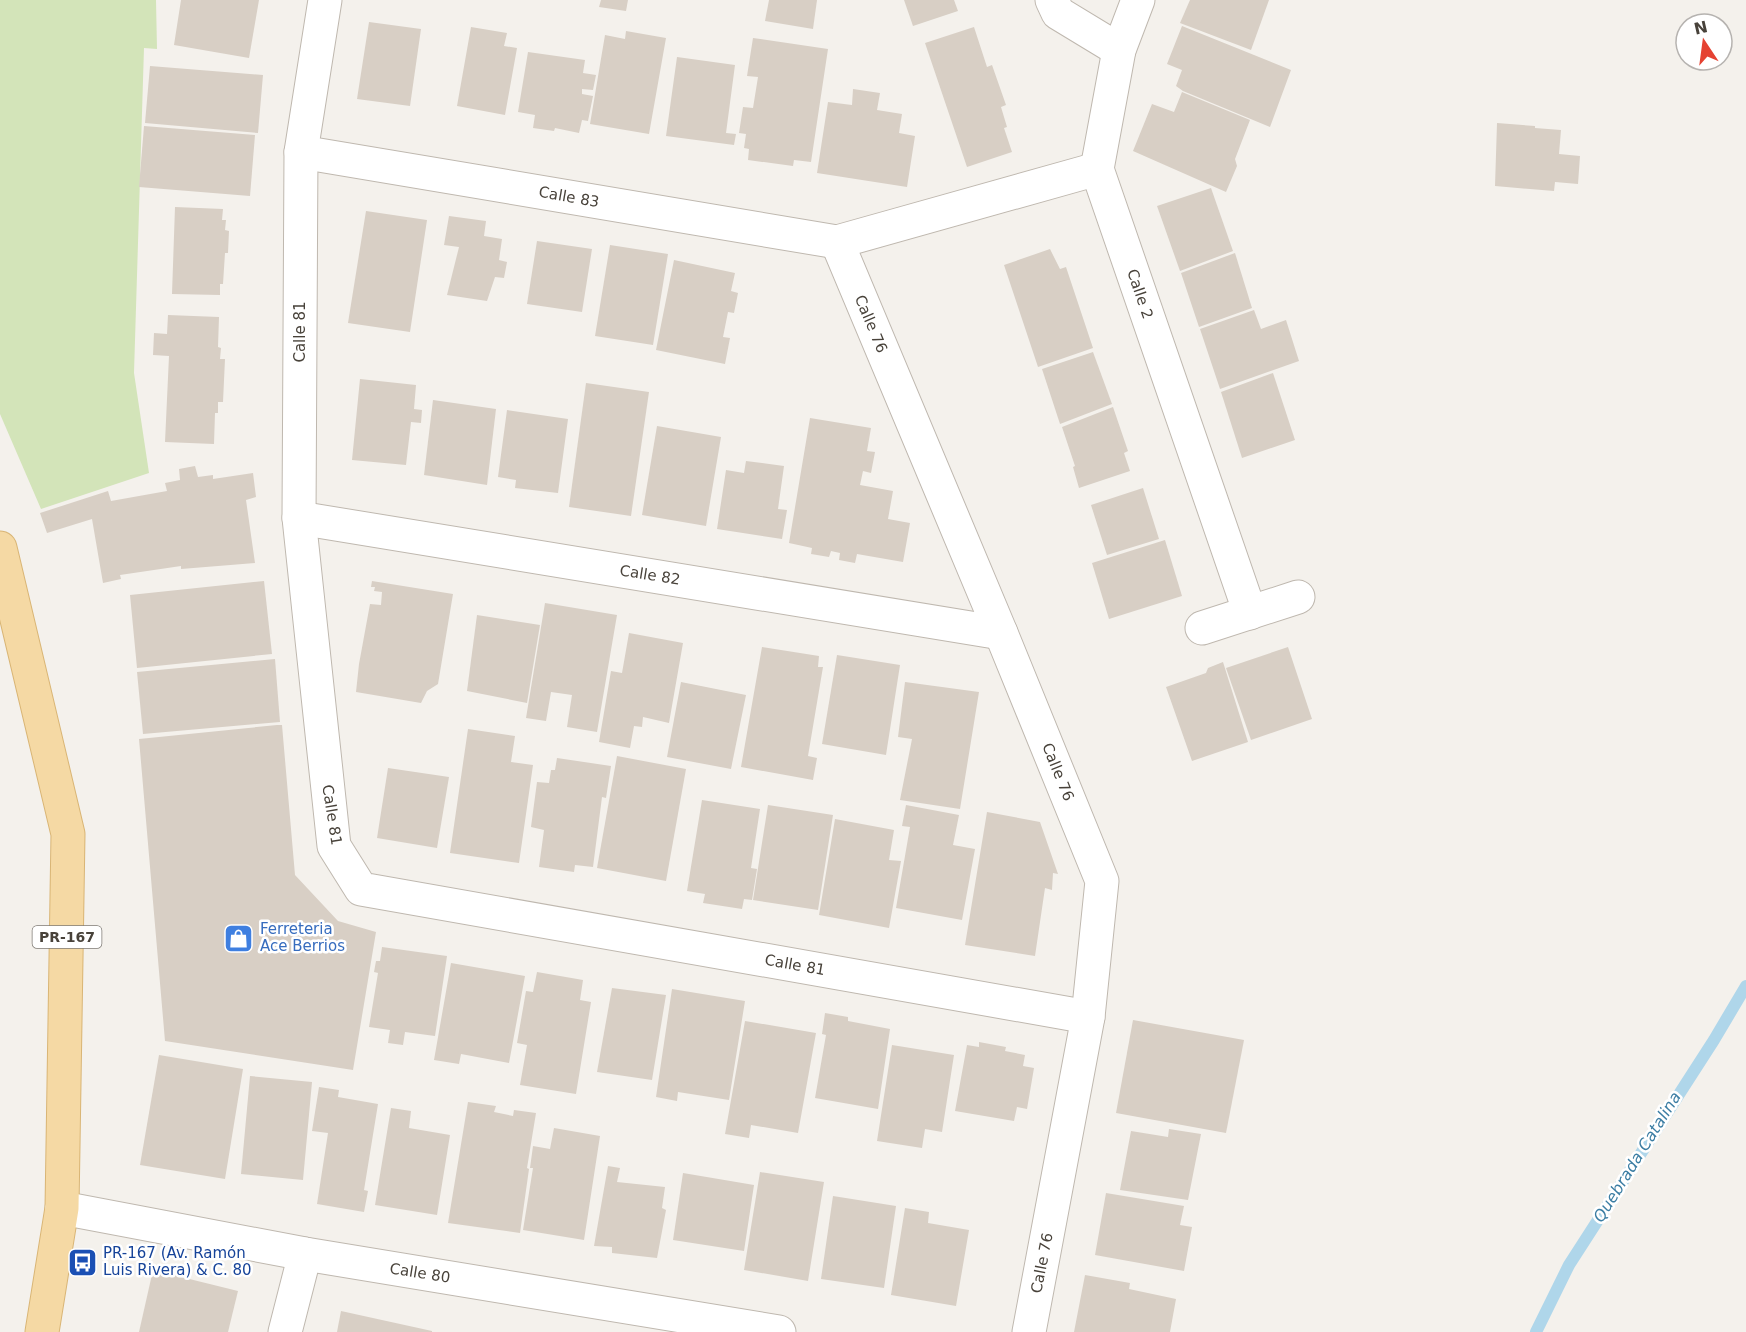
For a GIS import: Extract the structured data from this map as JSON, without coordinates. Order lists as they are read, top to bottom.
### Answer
{
  "streets": {
    "main road": ["PR-167"],
    "street": [
      "Calle 83",
      "Calle 2",
      "Calle 76",
      "Calle 81",
      "Calle 82",
      "Calle 80"
    ]
  },
  "crossings": [
    ["Calle 83", "Calle 76"],
    ["Calle 83", "Calle 81"],
    ["Calle 76", "Calle 81"],
    ["Calle 76", "Calle 82"],
    ["Calle 81", "Calle 82"],
    ["PR-167", "Calle 80"]
  ],
  "water": ["Quebrada Catalina"],
  "places": {
    "shop": ["Ferreteria Ace Berrios"],
    "bus stop": ["PR-167 (Av. Ramón Luis Rivera) & C. 80"]
  },
  "north": "top"
}
